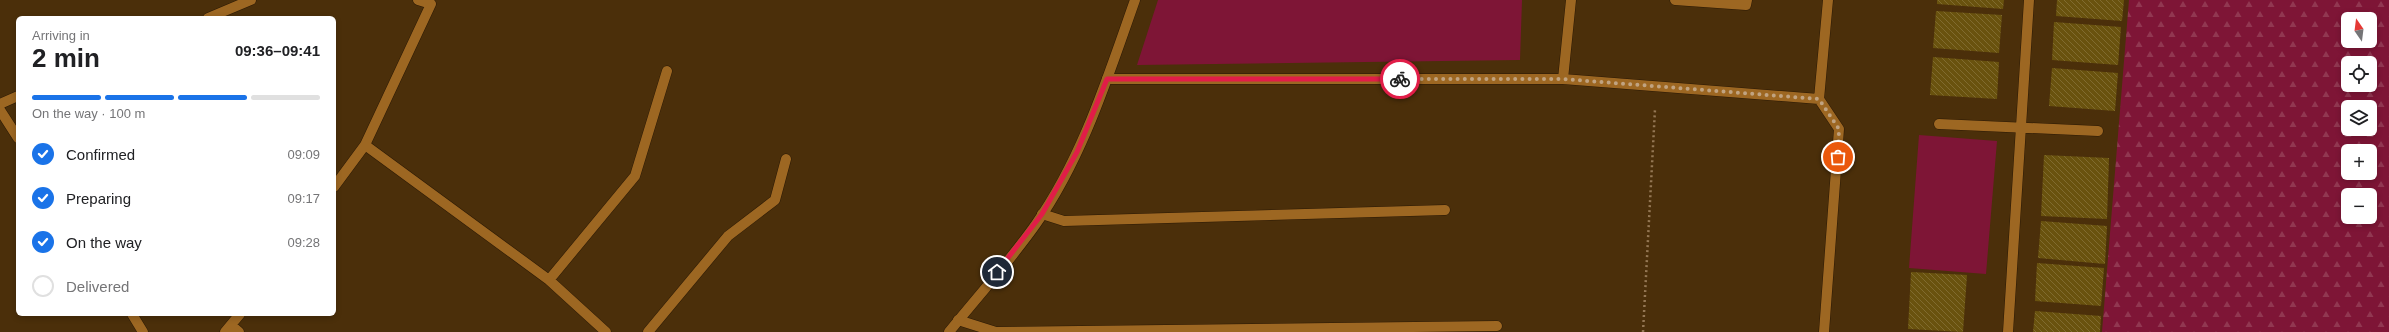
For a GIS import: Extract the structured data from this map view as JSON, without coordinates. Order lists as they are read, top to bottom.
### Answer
{
  "north": "top",
  "page": {
    "map_buttons": ["+", "−"],
    "heading": ["2 min", "Arriving in", "09:36–09:41"],
    "bar": "On the way · 100 m",
    "list": [
      ["Confirmed", "09:09"],
      ["Preparing", "09:17"],
      ["On the way", "09:28"],
      "Delivered"
    ]
  }
}
